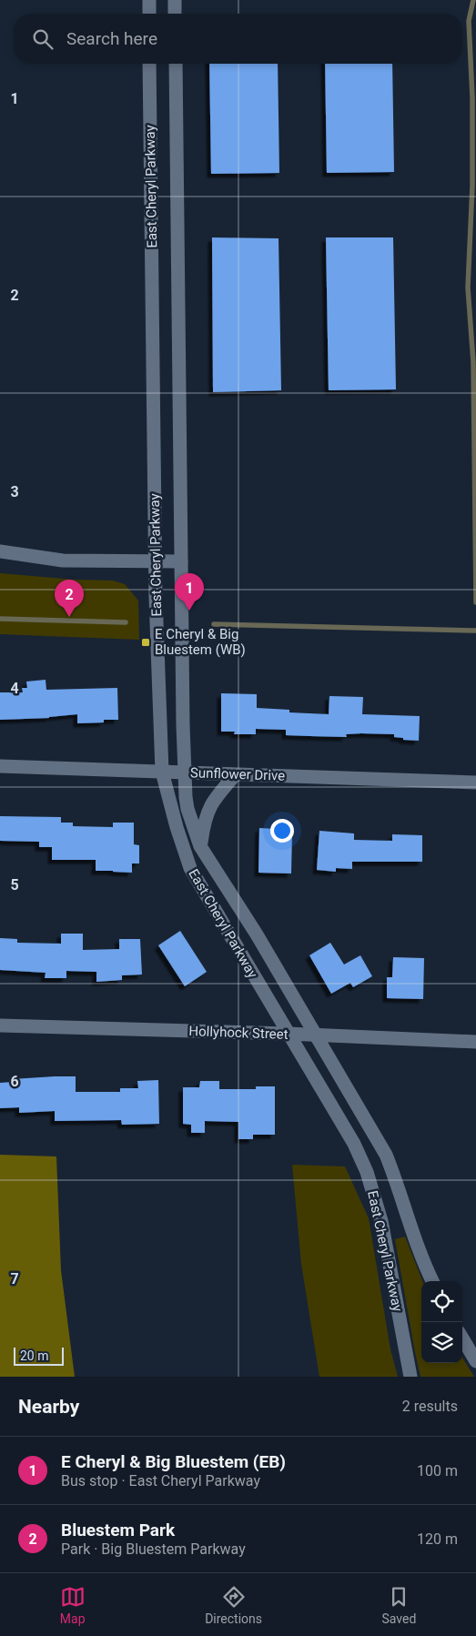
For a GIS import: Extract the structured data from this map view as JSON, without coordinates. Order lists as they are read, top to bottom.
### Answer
{
  "streets": {
    "street": ["East Cheryl Parkway", "Sunflower Drive", "Hollyhock Street"]
  },
  "crossings": [
    ["East Cheryl Parkway", "Sunflower Drive"],
    ["East Cheryl Parkway", "Hollyhock Street"]
  ],
  "places": {
    "transit": ["E Cheryl & Big Bluestem (WB)"]
  },
  "scale_bar": "20 m",
  "page": {
    "search": "Search here",
    "pins": ["1", "2"],
    "scale": "20 m",
    "heading": ["Nearby", "2 results"],
    "list": [
      {
        "mark": "1",
        "name": "E Cheryl & Big Bluestem (EB)",
        "note": "Bus stop · East Cheryl Parkway",
        "value": "100 m"
      },
      {
        "mark": "2",
        "name": "Bluestem Park",
        "note": "Park · Big Bluestem Parkway",
        "value": "120 m"
      }
    ],
    "nav": ["Map", "Directions", "Saved"]
  },
  "grid": {
    "rows": [
      "1",
      "2",
      "3",
      "4",
      "5",
      "6",
      "7"
    ]
  }
}
